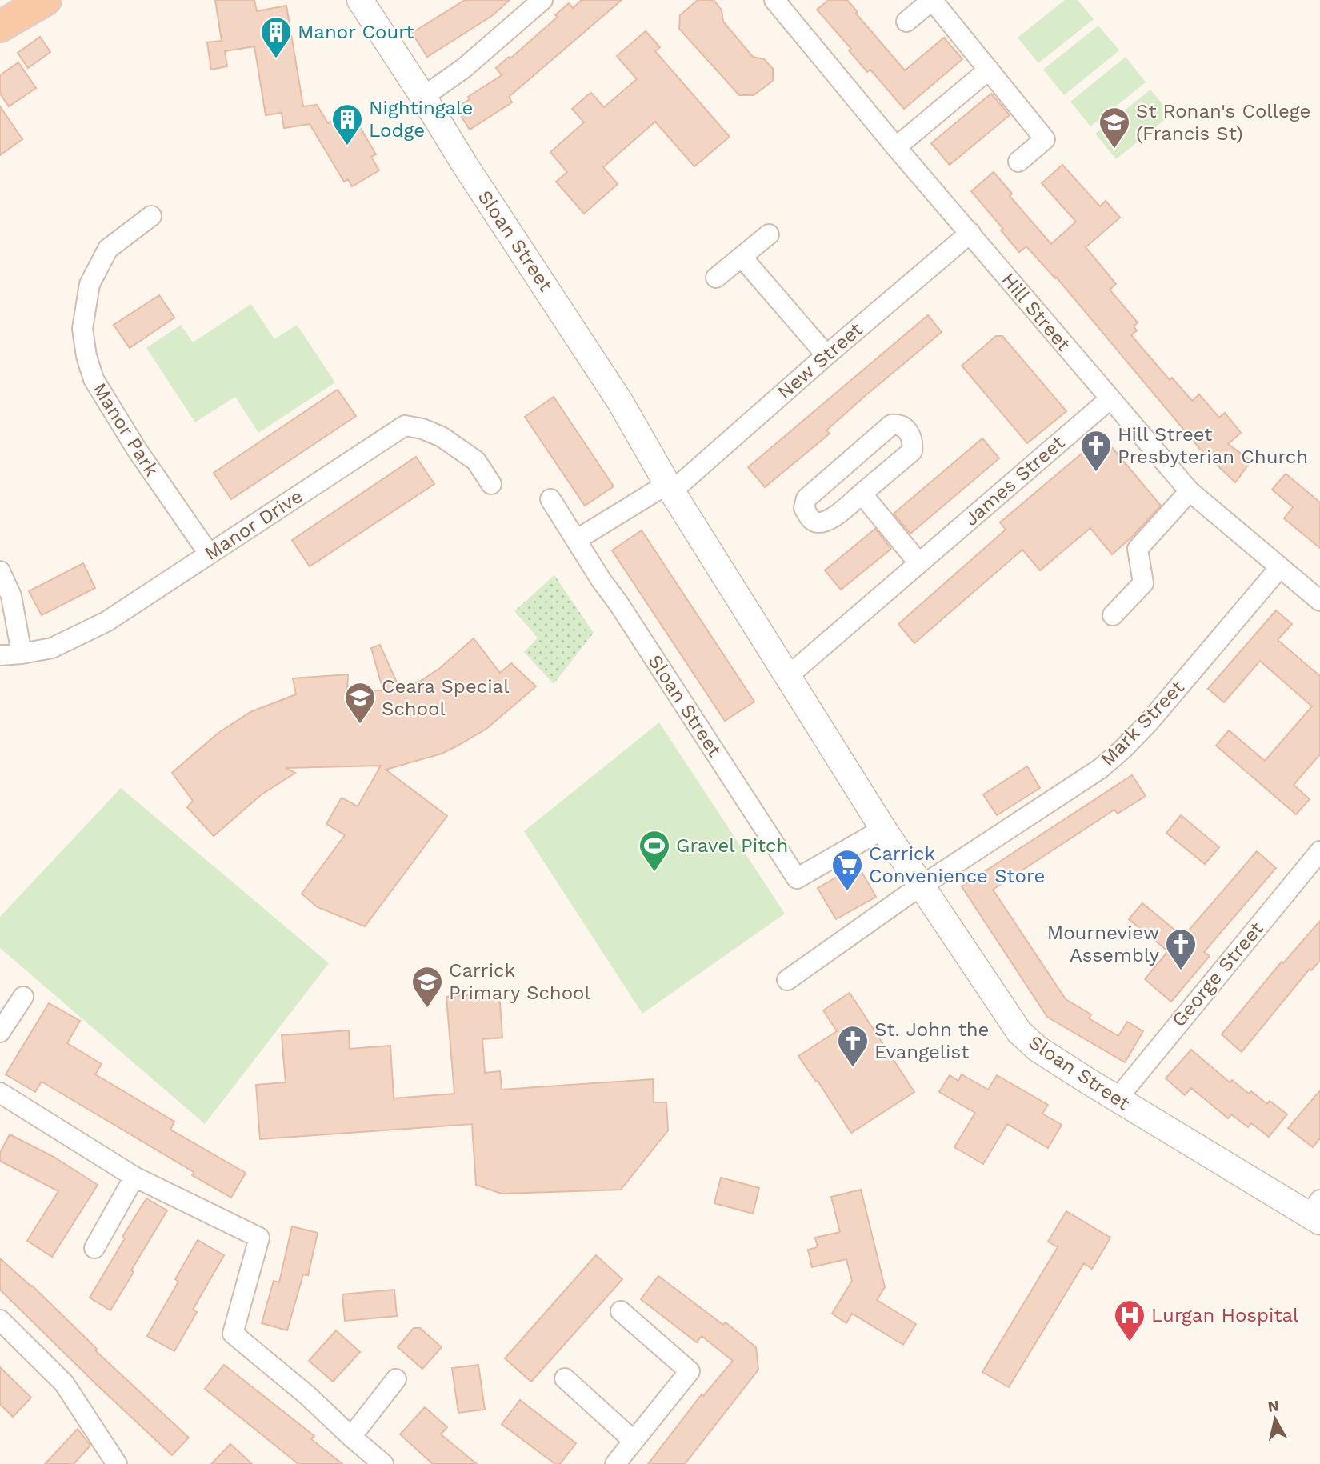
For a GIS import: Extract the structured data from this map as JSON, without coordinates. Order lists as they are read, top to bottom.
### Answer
{
  "streets": {
    "street": [
      "Sloan Street",
      "Hill Street",
      "New Street",
      "Manor Park",
      "James Street",
      "Manor Drive",
      "Mark Street",
      "George Street"
    ]
  },
  "crossings": [
    ["Sloan Street", "New Street"],
    ["Sloan Street", "James Street"],
    ["Sloan Street", "Mark Street"],
    ["Sloan Street", "George Street"],
    ["Hill Street", "New Street"],
    ["Hill Street", "James Street"],
    ["Hill Street", "Mark Street"],
    ["Manor Park", "Manor Drive"]
  ],
  "places": {
    "building": ["Manor Court", "Nightingale Lodge"],
    "school or university": ["St Ronan's College (Francis St)", "Ceara Special School", "Carrick Primary School"],
    "church": ["Hill Street Presbyterian Church", "Mourneview Assembly", "St. John the Evangelist"],
    "sports": ["Gravel Pitch"],
    "supermarket": ["Carrick Convenience Store"],
    "hospital": ["Lurgan Hospital"]
  },
  "north": "top"
}
